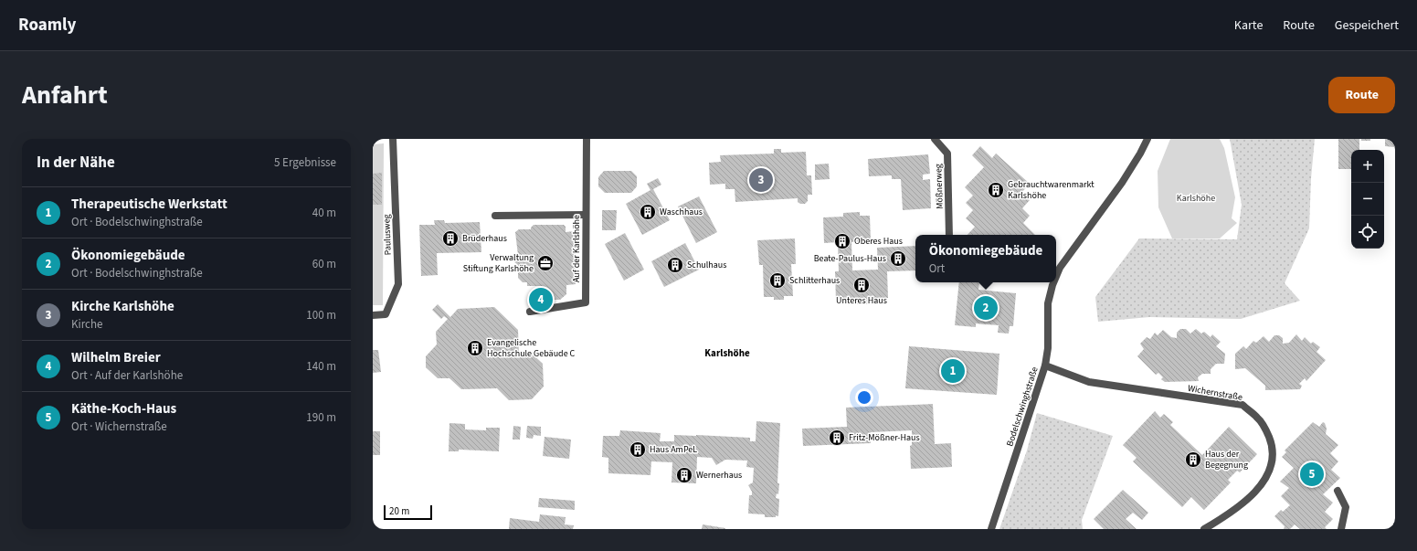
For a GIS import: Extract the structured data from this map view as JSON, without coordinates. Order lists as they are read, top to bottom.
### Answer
{
  "streets": {
    "street": [
      "Mößnerweg",
      "Paulusweg",
      "Auf der Karlshöhe",
      "Wichernstraße",
      "Bodelschwinghstraße"
    ]
  },
  "crossings": [
    ["Wichernstraße", "Bodelschwinghstraße"]
  ],
  "districts": ["Karlshöhe"],
  "parks": ["Karlshöhe"],
  "places": {
    "building": [
      "Gebrauchtwarenmarkt Karlshöhe",
      "Waschhaus",
      "Brüderhaus",
      "Oberes Haus",
      "Beate-Paulus-Haus",
      "Schulhaus",
      "Schlitterhaus",
      "Unteres Haus",
      "Evangelische Hochschule Gebäude C",
      "Fritz-Mößner-Haus",
      "Haus AmPeL",
      "Haus der Begegnung",
      "Wernerhaus"
    ],
    "office": ["Verwaltung Stiftung Karlshöhe"]
  },
  "scale_bar": "20 m",
  "page": {
    "header": "Roamly",
    "nav": ["Karte", "Route", "Gespeichert"],
    "title": "Anfahrt",
    "buttons": "Route",
    "heading": ["In der Nähe", "5 Ergebnisse"],
    "map_buttons": ["+", "−"],
    "pins": [
      "3",
      "4",
      "2",
      "1",
      "5"
    ],
    "list": [
      {
        "mark": "1",
        "name": "Therapeutische Werkstatt",
        "note": "Ort · Bodelschwinghstraße",
        "value": "40 m"
      },
      {
        "mark": "2",
        "name": "Ökonomiegebäude",
        "note": "Ort · Bodelschwinghstraße",
        "value": "60 m"
      },
      {
        "mark": "3",
        "name": "Kirche Karlshöhe",
        "note": "Kirche",
        "value": "100 m"
      },
      {
        "mark": "4",
        "name": "Wilhelm Breier",
        "note": "Ort · Auf der Karlshöhe",
        "value": "140 m"
      },
      {
        "mark": "5",
        "name": "Käthe-Koch-Haus",
        "note": "Ort · Wichernstraße",
        "value": "190 m"
      }
    ],
    "popup": ["Ökonomiegebäude", "Ort"],
    "scale": "20 m"
  }
}
